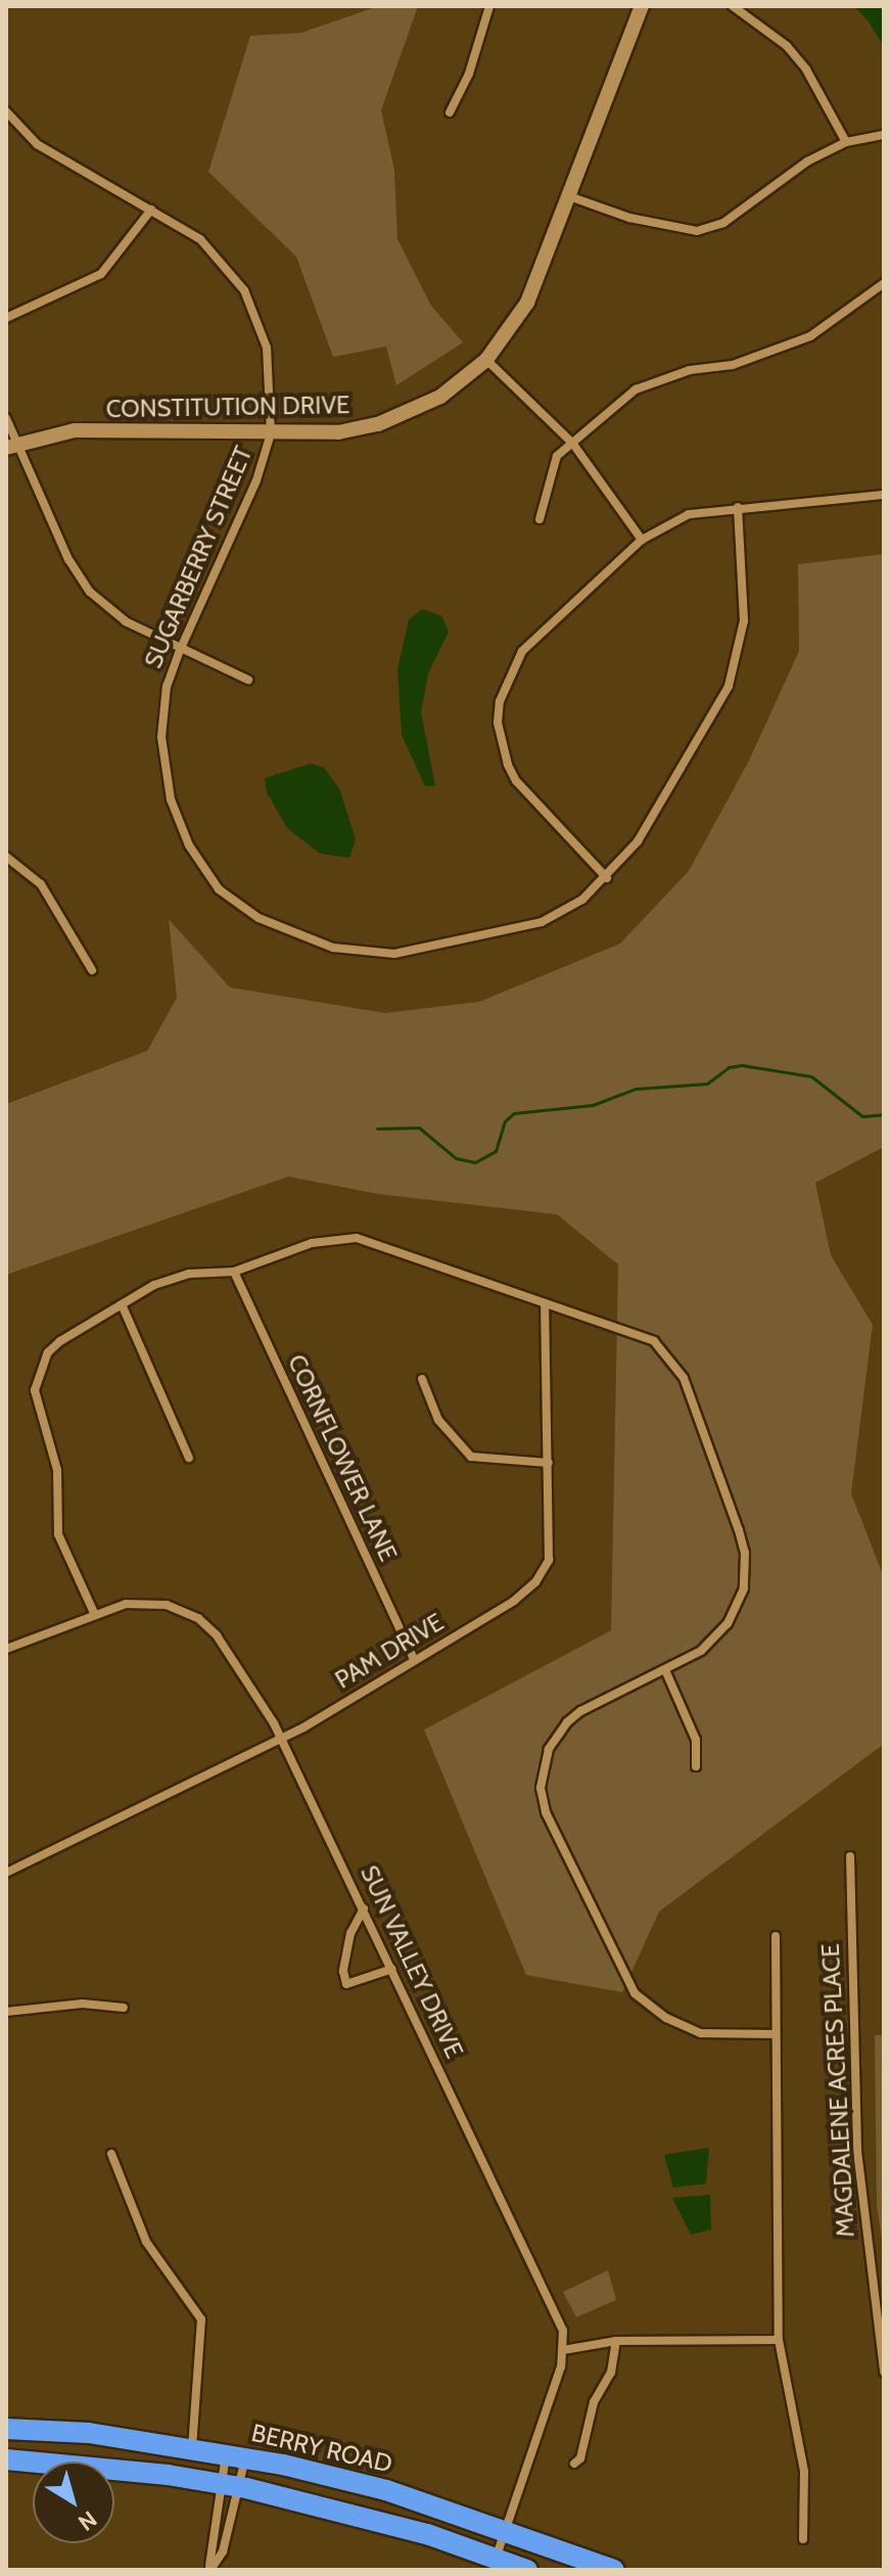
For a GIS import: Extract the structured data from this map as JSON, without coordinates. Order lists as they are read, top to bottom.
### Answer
{
  "streets": {
    "highway": ["BERRY ROAD"],
    "street": [
      "CONSTITUTION DRIVE",
      "SUGARBERRY STREET",
      "CORNFLOWER LANE",
      "PAM DRIVE",
      "SUN VALLEY DRIVE",
      "MAGDALENE ACRES PLACE"
    ]
  },
  "crossings": [
    ["CONSTITUTION DRIVE", "SUGARBERRY STREET"],
    ["CORNFLOWER LANE", "PAM DRIVE"],
    ["PAM DRIVE", "SUN VALLEY DRIVE"],
    ["SUN VALLEY DRIVE", "BERRY ROAD"]
  ],
  "north": "bottom right"
}
